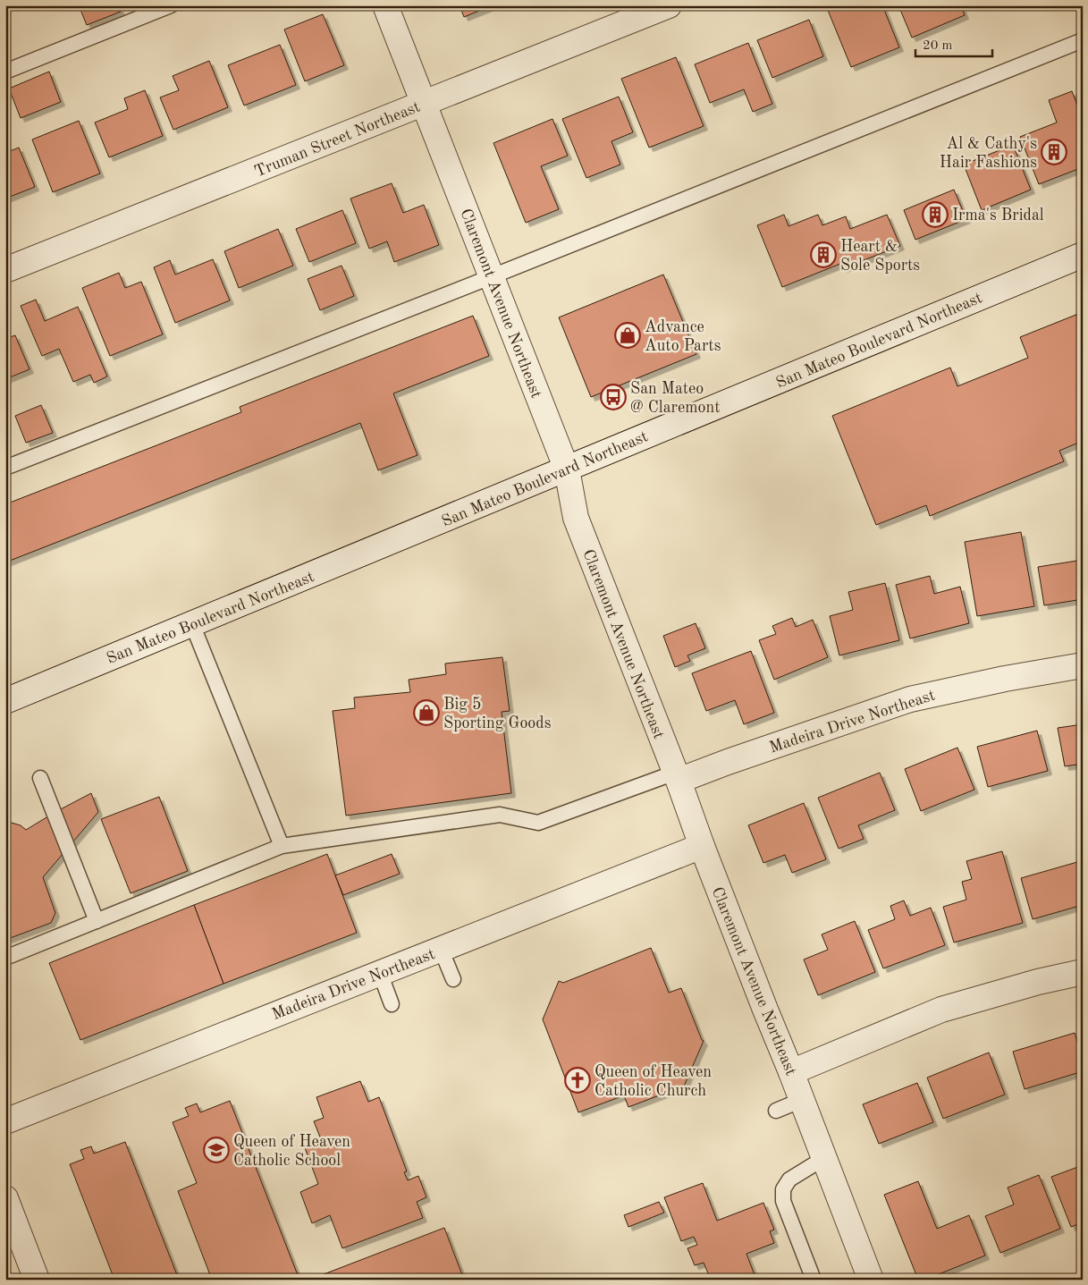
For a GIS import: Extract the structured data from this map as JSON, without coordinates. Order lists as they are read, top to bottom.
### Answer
{
  "streets": {
    "street": [
      "Truman Street Northeast",
      "Claremont Avenue Northeast",
      "San Mateo Boulevard Northeast",
      "Madeira Drive Northeast"
    ]
  },
  "crossings": [
    ["Truman Street Northeast", "Claremont Avenue Northeast"],
    ["Claremont Avenue Northeast", "San Mateo Boulevard Northeast"],
    ["Claremont Avenue Northeast", "Madeira Drive Northeast"]
  ],
  "places": {
    "building": ["Al & Cathy's Hair Fashions", "Irma's Bridal", "Heart & Sole Sports"],
    "shop": ["Advance Auto Parts", "Big 5 Sporting Goods"],
    "bus stop": ["San Mateo @ Claremont"],
    "church": ["Queen of Heaven Catholic Church"],
    "school or university": ["Queen of Heaven Catholic School"]
  },
  "scale_bar": "20 m"
}
